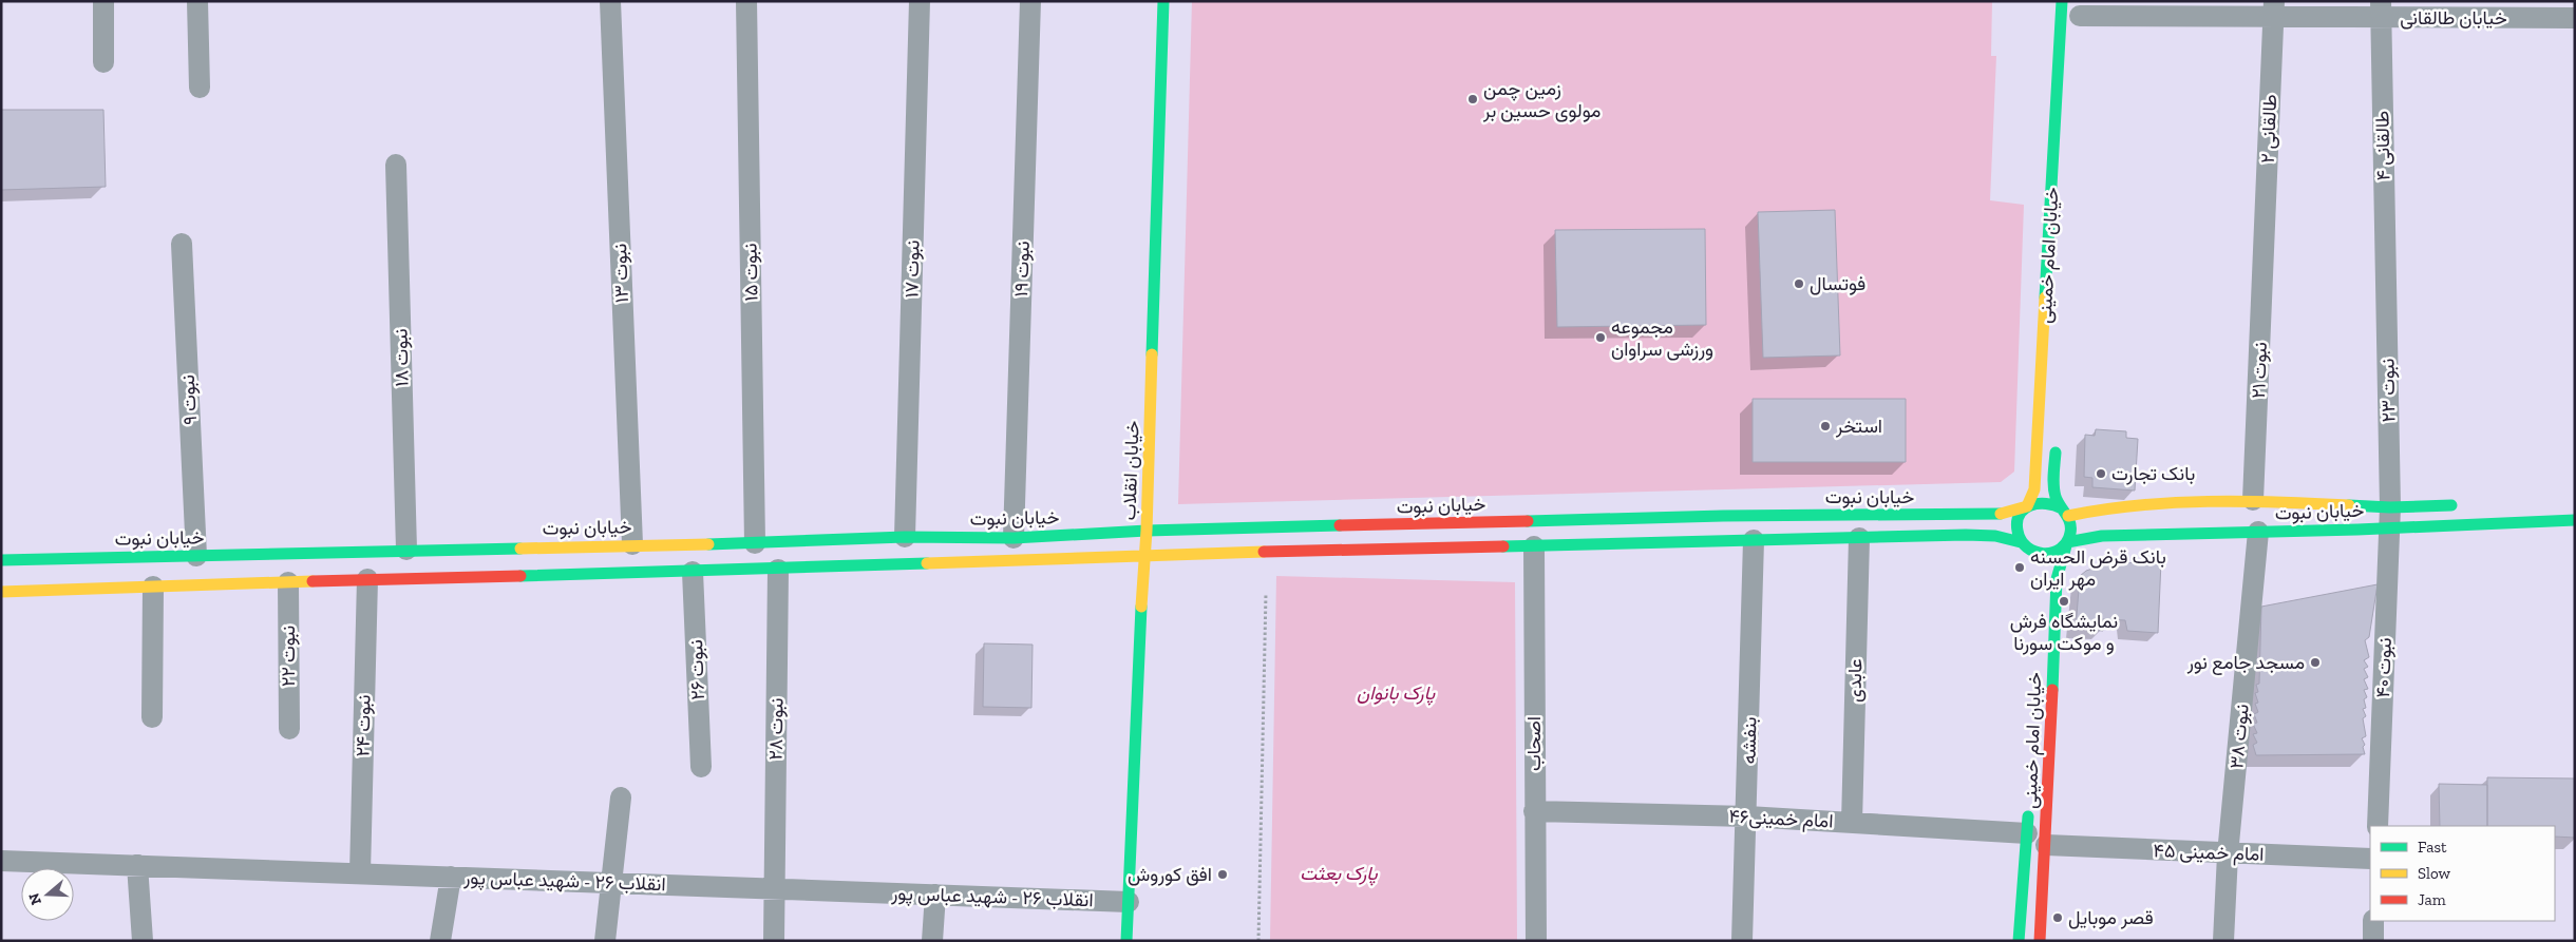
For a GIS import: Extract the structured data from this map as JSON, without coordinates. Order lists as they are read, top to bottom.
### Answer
{
  "streets": {
    "main road": ["خیابان امام خمینی", "خیابان انقلاب", "خیابان نبوت"],
    "street": [
      "خیابان طالقانی",
      "طالقانی ۲",
      "طالقانی ۴",
      "نبوت ۱۷",
      "نبوت ۱۹",
      "نبوت ۱۵",
      "نبوت ۱۳",
      "نبوت ۱۸",
      "نبوت ۲۱",
      "نبوت ۲۳",
      "نبوت ۹",
      "نبوت ۲۲",
      "نبوت ۴۰",
      "نبوت ۲۶",
      "عابدی",
      "نبوت ۲۴",
      "نبوت ۲۸",
      "نبوت ۳۸",
      "بنفشه",
      "اصحاب",
      "امام خمینی۴۶",
      "امام خمینی ۴۵",
      "انقلاب ۲۶ - شهید عباس پور"
    ]
  },
  "crossings": [
    ["خیابان طالقانی", "طالقانی ۲"],
    ["خیابان طالقانی", "طالقانی ۴"],
    ["خیابان طالقانی", "خیابان امام خمینی"],
    ["طالقانی ۲", "نبوت ۲۱"],
    ["طالقانی ۴", "نبوت ۲۳"],
    ["خیابان امام خمینی", "خیابان نبوت"],
    ["خیابان امام خمینی", "امام خمینی۴۶"],
    ["خیابان امام خمینی", "امام خمینی ۴۵"],
    ["نبوت ۱۷", "خیابان نبوت"],
    ["نبوت ۱۹", "خیابان نبوت"],
    ["نبوت ۱۵", "خیابان نبوت"],
    ["نبوت ۱۳", "خیابان نبوت"],
    ["نبوت ۱۸", "خیابان نبوت"],
    ["نبوت ۲۱", "خیابان نبوت"],
    ["نبوت ۲۳", "خیابان نبوت"],
    ["نبوت ۲۳", "نبوت ۴۰"],
    ["نبوت ۹", "خیابان نبوت"],
    ["خیابان انقلاب", "خیابان نبوت"],
    ["خیابان انقلاب", "انقلاب ۲۶ - شهید عباس پور"],
    ["خیابان نبوت", "نبوت ۲۲"],
    ["خیابان نبوت", "نبوت ۴۰"],
    ["خیابان نبوت", "نبوت ۲۶"],
    ["خیابان نبوت", "عابدی"],
    ["خیابان نبوت", "نبوت ۲۴"],
    ["خیابان نبوت", "نبوت ۲۸"],
    ["خیابان نبوت", "نبوت ۳۸"],
    ["خیابان نبوت", "بنفشه"],
    ["خیابان نبوت", "اصحاب"],
    ["عابدی", "امام خمینی۴۶"],
    ["نبوت ۲۴", "انقلاب ۲۶ - شهید عباس پور"],
    ["نبوت ۲۸", "انقلاب ۲۶ - شهید عباس پور"],
    ["نبوت ۳۸", "امام خمینی ۴۵"],
    ["بنفشه", "امام خمینی۴۶"],
    ["اصحاب", "امام خمینی۴۶"]
  ],
  "parks": ["پارک بانوان", "پارک بعثت"],
  "places": [
    "زمین چمن مولوی حسین بر",
    "فوتسال",
    "مجموعه ورزشی سراوان",
    "استخر",
    "بانک تجارت",
    "بانک قرض الحسنه مهر ایران",
    "نمایشگاه فرش و موکت سورنا",
    "مسجد جامع نور",
    "افق کوروش",
    "قصر موبایل"
  ],
  "legend": ["Fast", "Slow", "Jam"],
  "north": "left"
}
